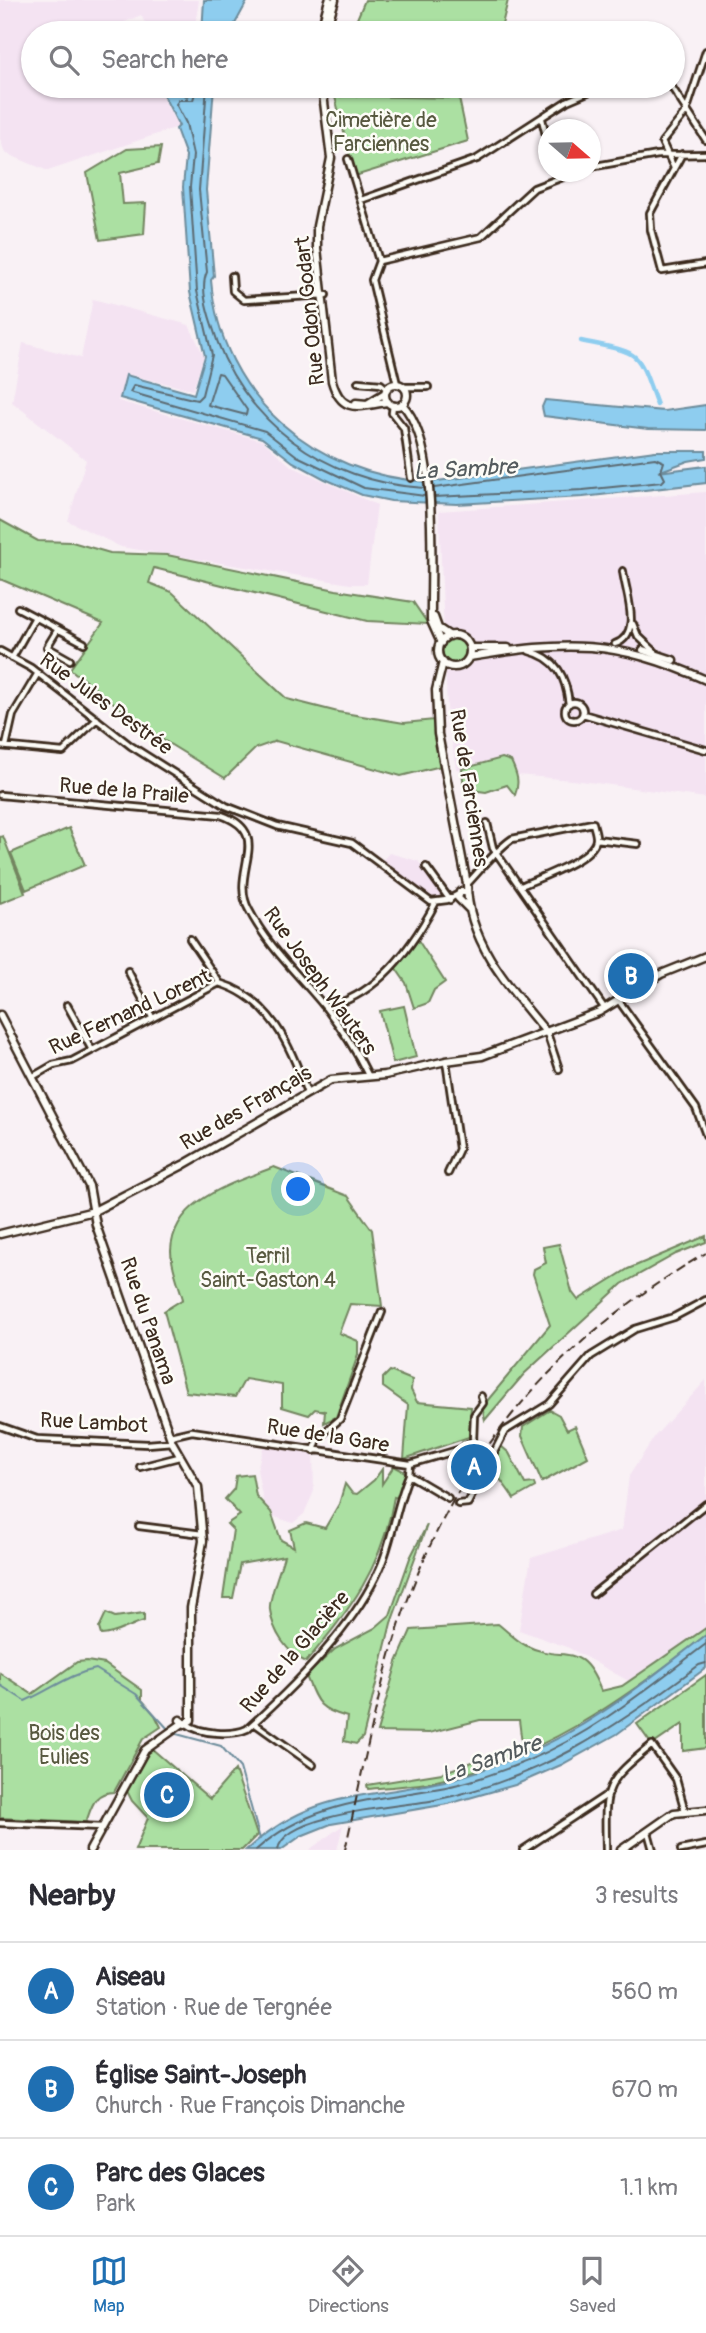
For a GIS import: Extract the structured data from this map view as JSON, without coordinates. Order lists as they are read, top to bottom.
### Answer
{
  "streets": {
    "street": [
      "Rue Odon Godart",
      "Rue Jules Destrée",
      "Rue de Farciennes",
      "Rue de la Praile",
      "Rue Joseph Wauters",
      "Rue Fernand Lorent",
      "Rue des Français",
      "Rue du Panama",
      "Rue Lambot",
      "Rue de la Gare",
      "Rue de la Glacière"
    ]
  },
  "crossings": [
    ["Rue de la Praile", "Rue Joseph Wauters"],
    ["Rue Joseph Wauters", "Rue des Français"],
    ["Rue Fernand Lorent", "Rue des Français"],
    ["Rue Fernand Lorent", "Rue du Panama"],
    ["Rue des Français", "Rue du Panama"],
    ["Rue du Panama", "Rue Lambot"],
    ["Rue du Panama", "Rue de la Gare"],
    ["Rue Lambot", "Rue de la Gare"],
    ["Rue Lambot", "Rue de la Glacière"],
    ["Rue de la Gare", "Rue de la Glacière"]
  ],
  "water": ["La Sambre"],
  "parks": ["Cimetière de Farciennes", "Terril Saint-Gaston 4", "Bois des Eulies"],
  "north": "right",
  "page": {
    "search": "Search here",
    "pins": ["B", "A", "C"],
    "heading": ["Nearby", "3 results"],
    "list": [
      {
        "mark": "A",
        "name": "Aiseau",
        "note": "Station · Rue de Tergnée",
        "value": "560 m"
      },
      {
        "mark": "B",
        "name": "Église Saint-Joseph",
        "note": "Church · Rue François Dimanche",
        "value": "670 m"
      },
      {
        "mark": "C",
        "name": "Parc des Glaces",
        "note": "Park",
        "value": "1.1 km"
      }
    ],
    "nav": ["Map", "Directions", "Saved"]
  }
}
